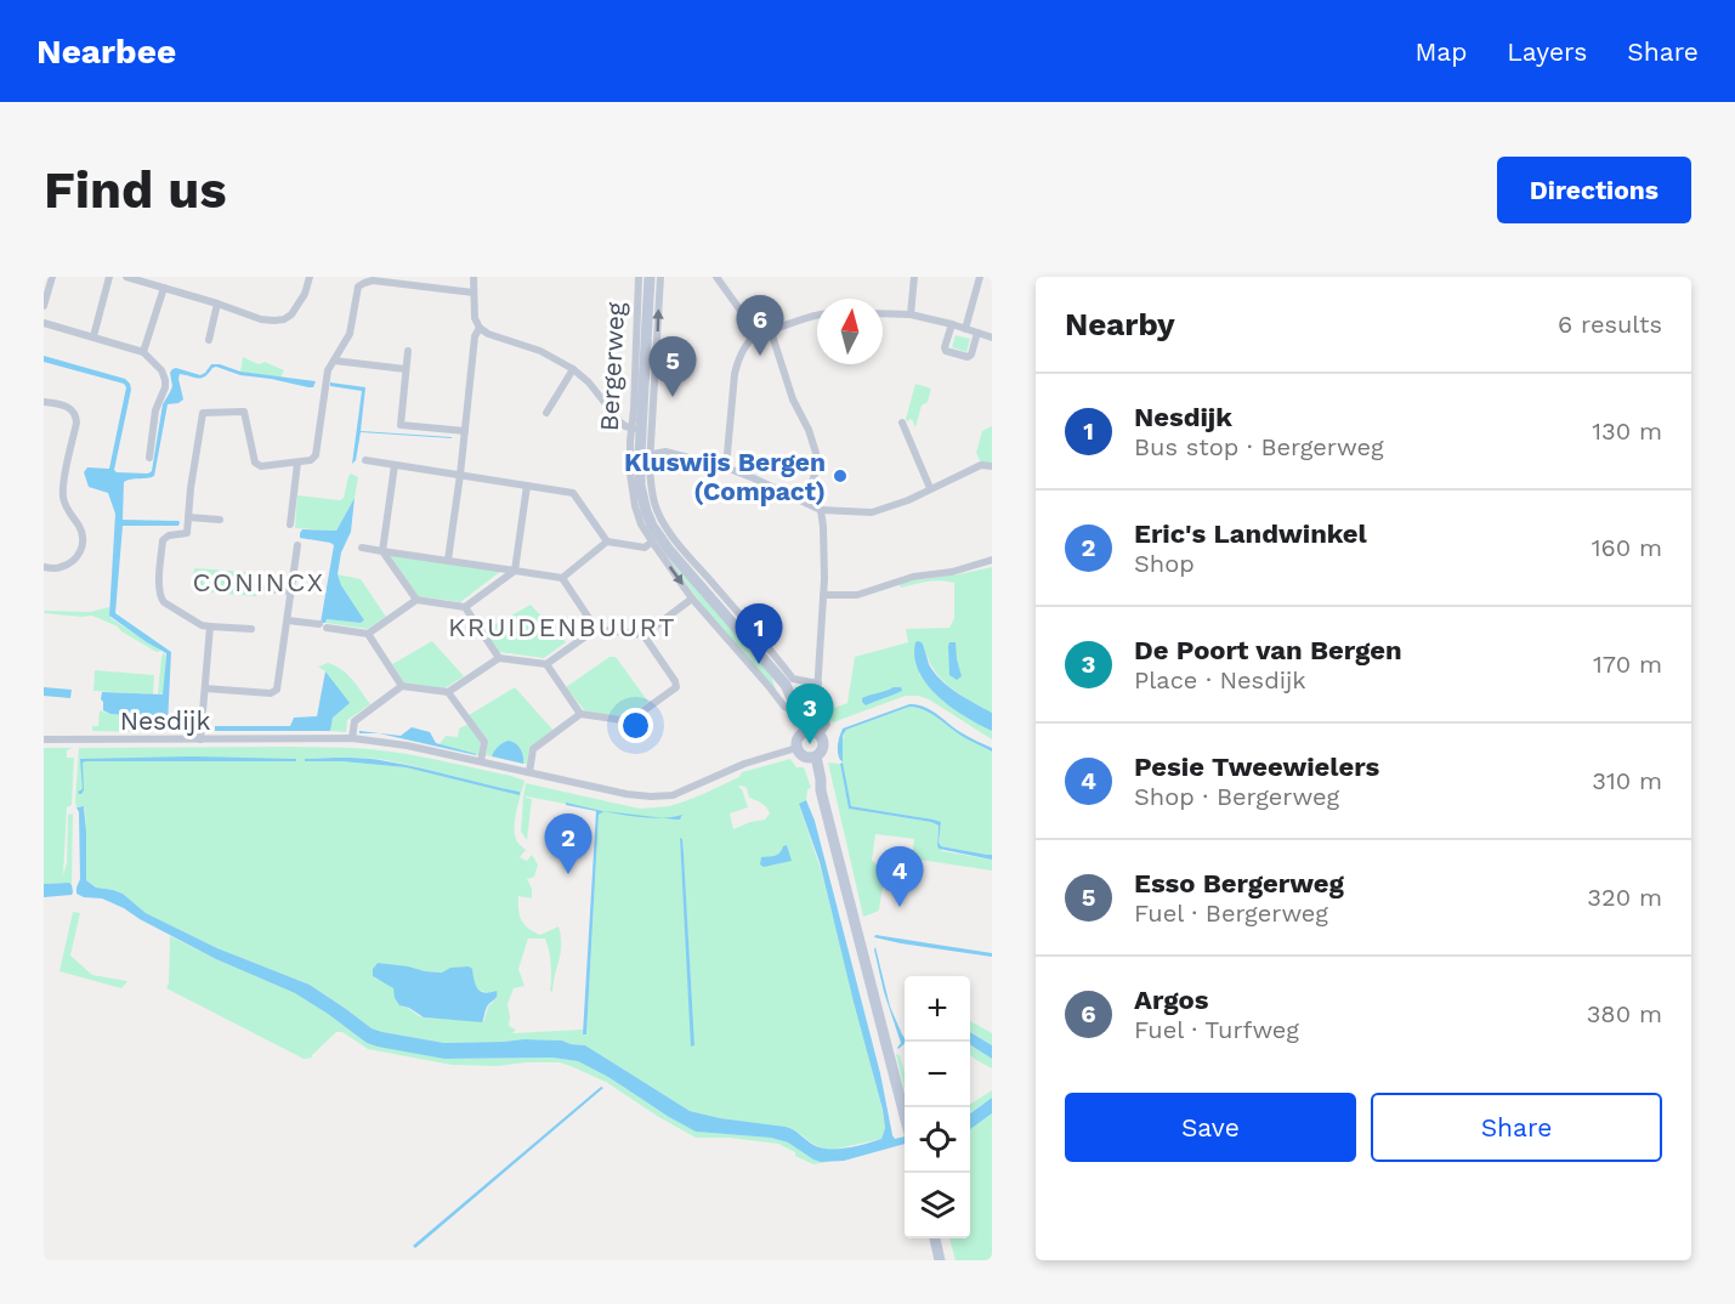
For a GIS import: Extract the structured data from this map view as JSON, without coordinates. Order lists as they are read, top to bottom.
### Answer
{
  "streets": {
    "main road": ["Bergerweg"],
    "street": ["Nesdijk"]
  },
  "crossings": [
    ["Bergerweg", "Nesdijk"]
  ],
  "districts": ["CONINCX", "KRUIDENBUURT"],
  "places": ["Kluswijs Bergen (Compact)"],
  "north": "top",
  "page": {
    "header": "Nearbee",
    "nav": ["Map", "Layers", "Share"],
    "buttons": [
      "Directions",
      ["Save", "Share"]
    ],
    "title": "Find us",
    "heading": ["Nearby", "6 results"],
    "pins": [
      "6",
      "5",
      "1",
      "3",
      "2",
      "4"
    ],
    "list": [
      {
        "mark": "1",
        "name": "Nesdijk",
        "note": "Bus stop · Bergerweg",
        "value": "130 m"
      },
      {
        "mark": "2",
        "name": "Eric's Landwinkel",
        "note": "Shop",
        "value": "160 m"
      },
      {
        "mark": "3",
        "name": "De Poort van Bergen",
        "note": "Place · Nesdijk",
        "value": "170 m"
      },
      {
        "mark": "4",
        "name": "Pesie Tweewielers",
        "note": "Shop · Bergerweg",
        "value": "310 m"
      },
      {
        "mark": "5",
        "name": "Esso Bergerweg",
        "note": "Fuel · Bergerweg",
        "value": "320 m"
      },
      {
        "mark": "6",
        "name": "Argos",
        "note": "Fuel · Turfweg",
        "value": "380 m"
      }
    ],
    "map_buttons": ["+", "−"]
  }
}
